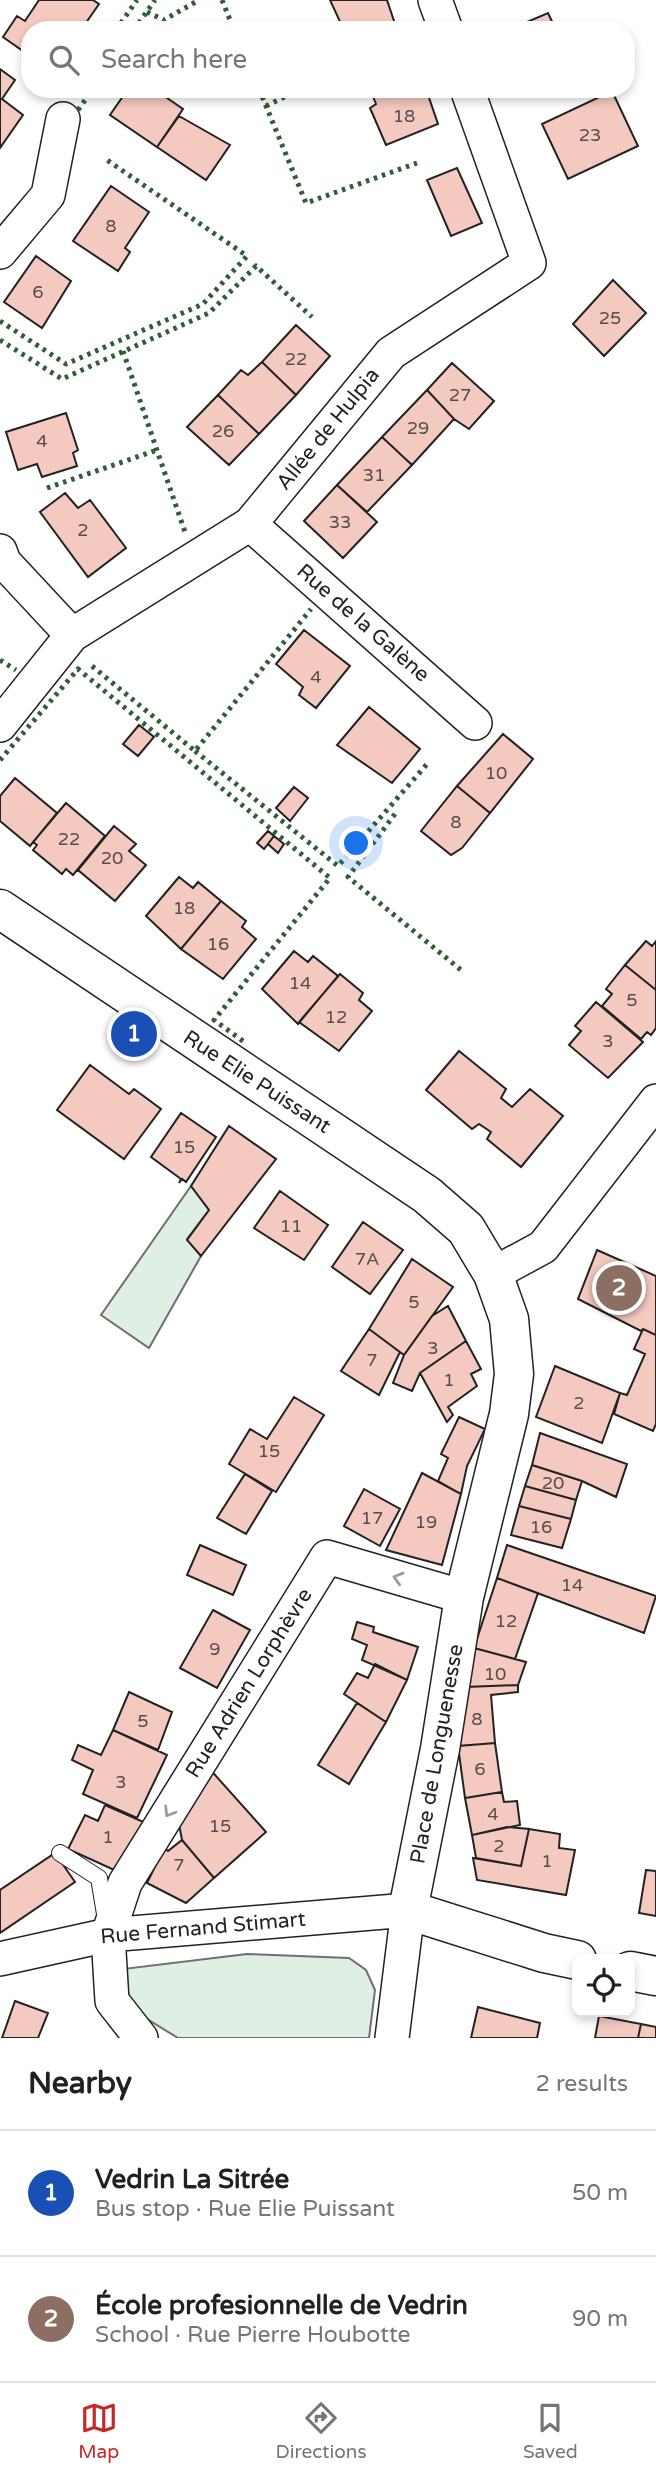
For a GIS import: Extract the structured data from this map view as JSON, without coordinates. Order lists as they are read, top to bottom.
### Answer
{
  "streets": {
    "street": [
      "Allée de Hulpia",
      "Rue de la Galène",
      "Rue Elie Puissant",
      "Rue Adrien Lorphèvre",
      "Place de Longuenesse",
      "Rue Fernand Stimart"
    ]
  },
  "crossings": [
    ["Allée de Hulpia", "Rue de la Galène"],
    ["Rue Elie Puissant", "Rue Adrien Lorphèvre"],
    ["Rue Elie Puissant", "Place de Longuenesse"],
    ["Rue Adrien Lorphèvre", "Place de Longuenesse"],
    ["Rue Adrien Lorphèvre", "Rue Fernand Stimart"],
    ["Place de Longuenesse", "Rue Fernand Stimart"]
  ],
  "one_way": ["Rue Adrien Lorphèvre"],
  "house_numbers": [
    "18",
    "23",
    "8",
    "6",
    "25",
    "22",
    "27",
    "29",
    "26",
    "4",
    "31",
    "33",
    "2",
    "4",
    "10",
    "8",
    "22",
    "20",
    "18",
    "16",
    "14",
    "5",
    "12",
    "3",
    "15",
    "11",
    "7A",
    "5",
    "3",
    "7",
    "1",
    "2",
    "15",
    "20",
    "17",
    "19",
    "16",
    "14",
    "12",
    "9",
    "10",
    "8",
    "5",
    "6",
    "3",
    "4",
    "15",
    "1",
    "2",
    "1",
    "7"
  ],
  "page": {
    "search": "Search here",
    "pins": ["1", "2"],
    "heading": ["Nearby", "2 results"],
    "list": [
      {
        "mark": "1",
        "name": "Vedrin La Sitrée",
        "note": "Bus stop · Rue Elie Puissant",
        "value": "50 m"
      },
      {
        "mark": "2",
        "name": "École profesionnelle de Vedrin",
        "note": "School · Rue Pierre Houbotte",
        "value": "90 m"
      }
    ],
    "nav": ["Map", "Directions", "Saved"]
  }
}
